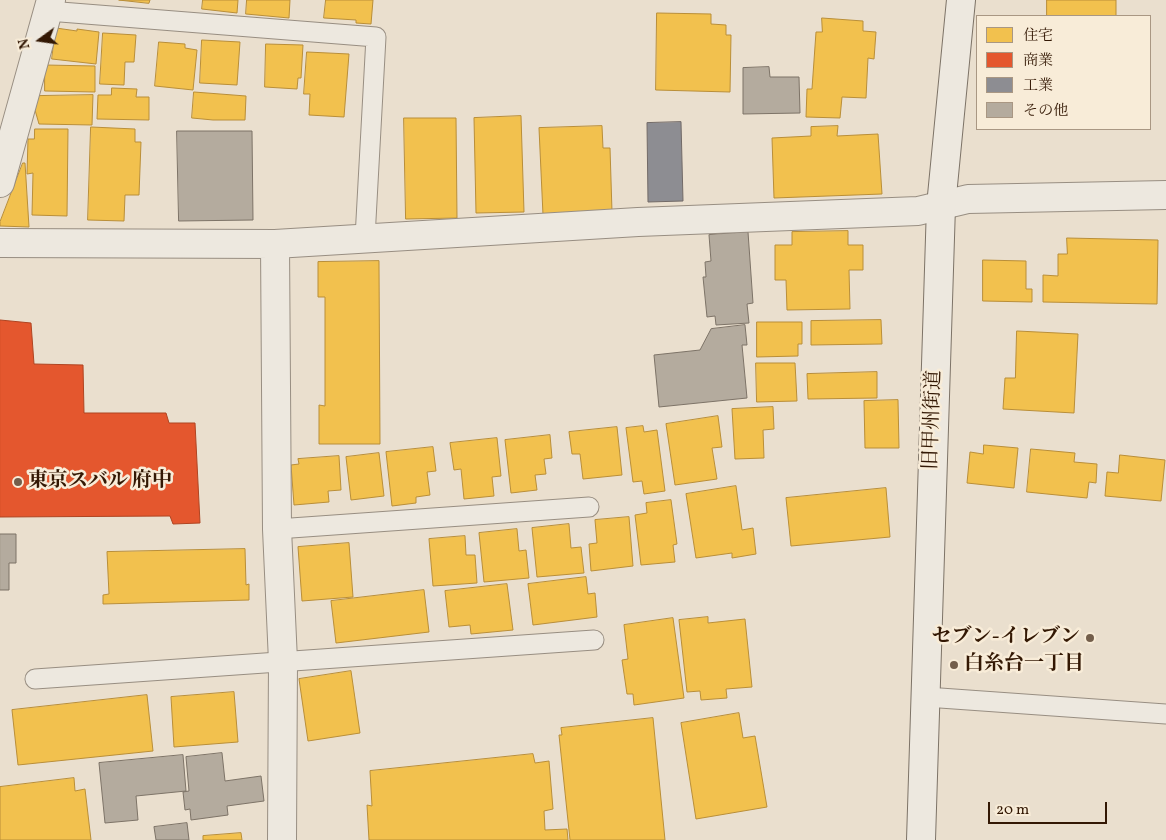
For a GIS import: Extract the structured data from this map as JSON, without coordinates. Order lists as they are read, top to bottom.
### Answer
{
  "streets": {
    "street": ["旧甲州街道"]
  },
  "places": ["東京スバル 府中", "セブン-イレブン", "白糸台一丁目"],
  "legend": [
    "住宅",
    "商業",
    "工業",
    "その他"
  ],
  "scale_bar": "20 m",
  "north": "left"
}
